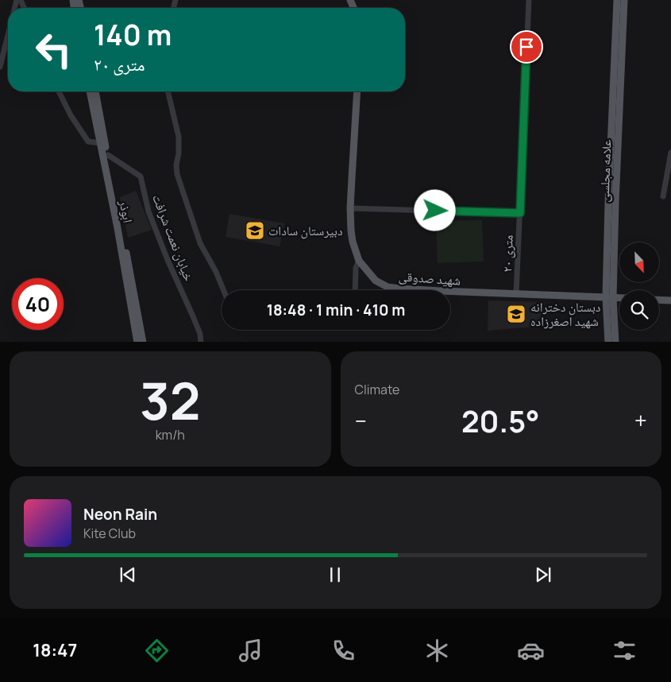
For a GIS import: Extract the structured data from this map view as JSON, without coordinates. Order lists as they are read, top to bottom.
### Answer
{
  "streets": {
    "main road": ["علامه مجلسی", "ابوذر", "شهید صدوقی"],
    "street": ["خیابان نعمت شرافت", "۲۰ متری"]
  },
  "crossings": [
    ["علامه مجلسی", "شهید صدوقی"],
    ["ابوذر", "خیابان نعمت شرافت"],
    ["۲۰ متری", "شهید صدوقی"]
  ],
  "places": {
    "school or university": ["دبیرستان سادات", "دبستان دخترانه شهید اصغرزاده"]
  },
  "north": "bottom right",
  "page": {
    "turn": ["140 m", "۲۰ متری"],
    "limit": "40",
    "trip": "18:48 · 1 min · 410 m",
    "tile": [
      ["32", "km/h"],
      "Climate"
    ],
    "heat": ["−", "20.5°", "+"],
    "song": ["Neon Rain", "Kite Club"],
    "tabs": "18:47"
  }
}
